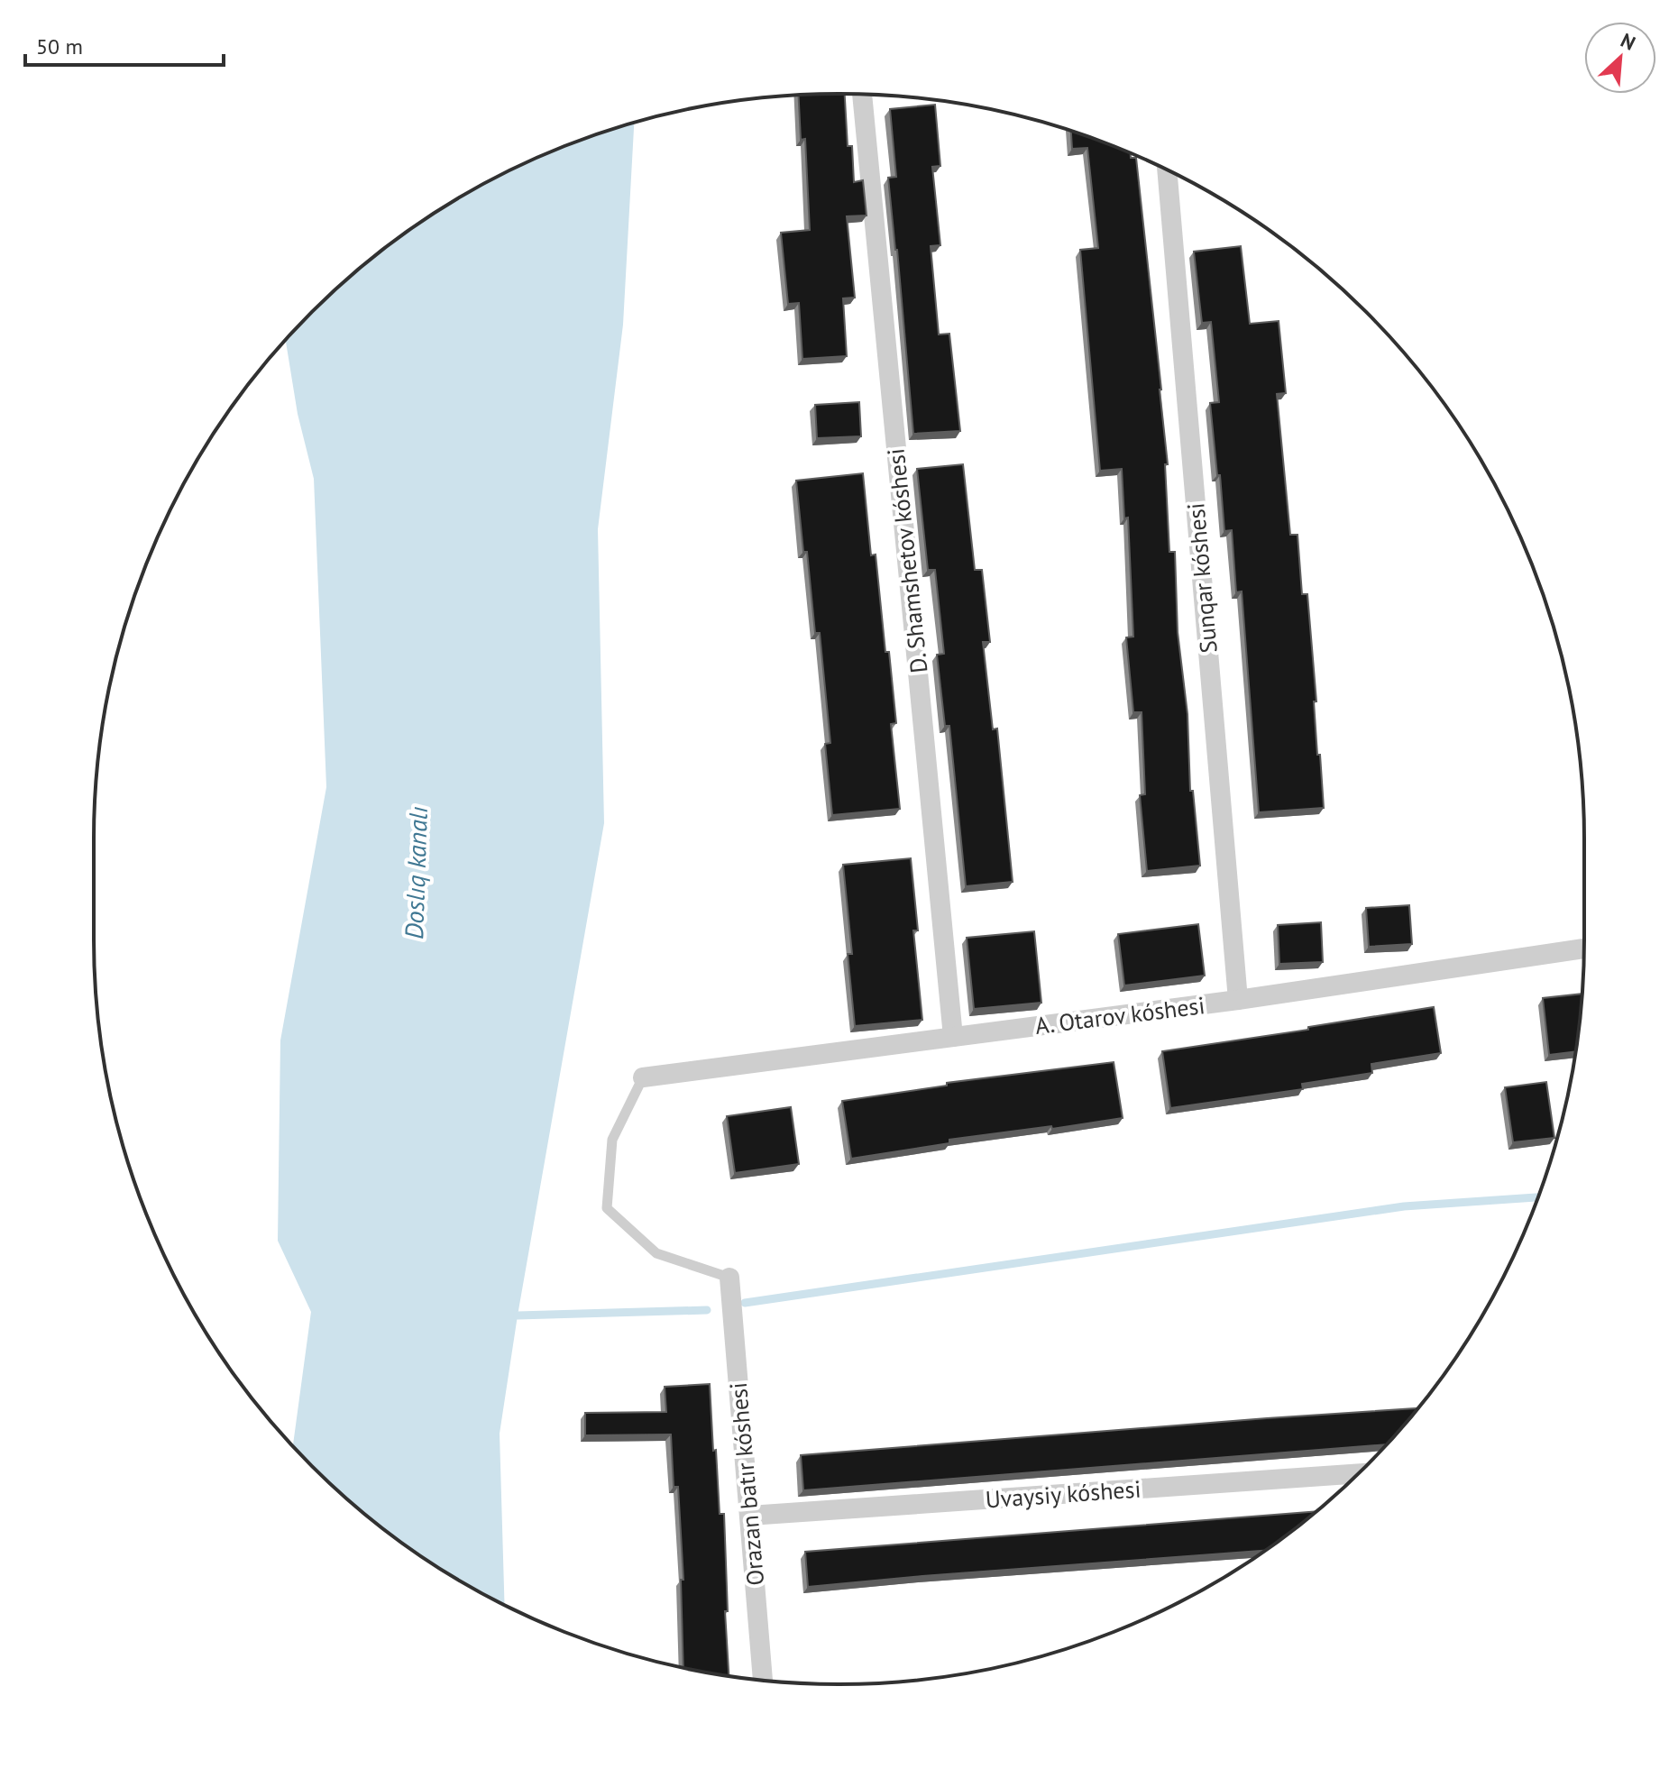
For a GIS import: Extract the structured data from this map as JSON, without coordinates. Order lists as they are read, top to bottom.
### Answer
{
  "streets": {
    "street": [
      "D. Shamshetov kóshesi",
      "Sunqar kóshesi",
      "A. Otarov kóshesi",
      "Orazan batır kóshesi",
      "Uvaysiy kóshesi"
    ]
  },
  "crossings": [
    ["D. Shamshetov kóshesi", "A. Otarov kóshesi"],
    ["Sunqar kóshesi", "A. Otarov kóshesi"],
    ["Orazan batır kóshesi", "Uvaysiy kóshesi"]
  ],
  "water": ["Doslıq kanalı"],
  "scale_bar": "50 m",
  "north": "top right"
}
